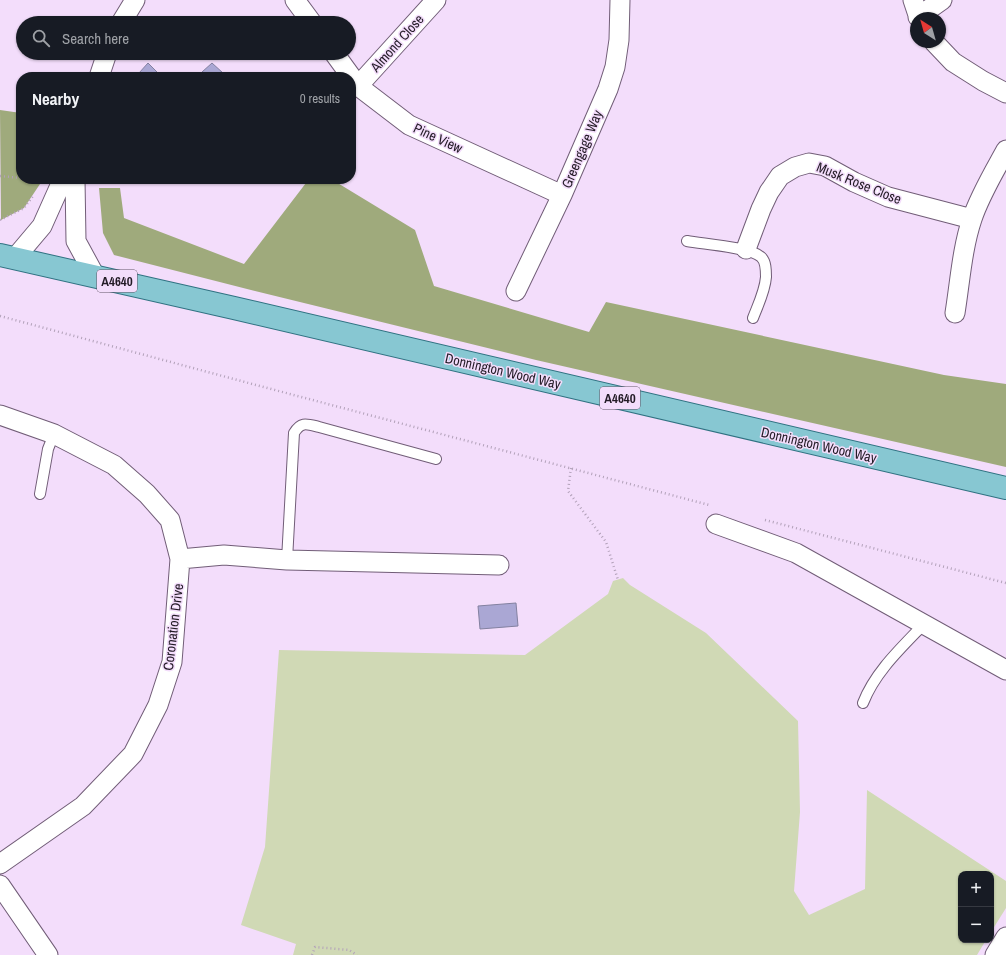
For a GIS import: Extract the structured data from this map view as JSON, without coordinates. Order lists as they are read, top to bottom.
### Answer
{
  "streets": {
    "main road": ["A4640", "Donnington Wood Way"],
    "street": [
      "Almond Close",
      "Pine View",
      "Greengage Way",
      "Musk Rose Close",
      "Coronation Drive"
    ]
  },
  "crossings": [
    ["Almond Close", "Pine View"],
    ["Pine View", "Greengage Way"]
  ],
  "north": "top left",
  "page": {
    "search": "Search here",
    "heading": ["Nearby", "0 results"],
    "map_buttons": ["+", "−"]
  }
}
